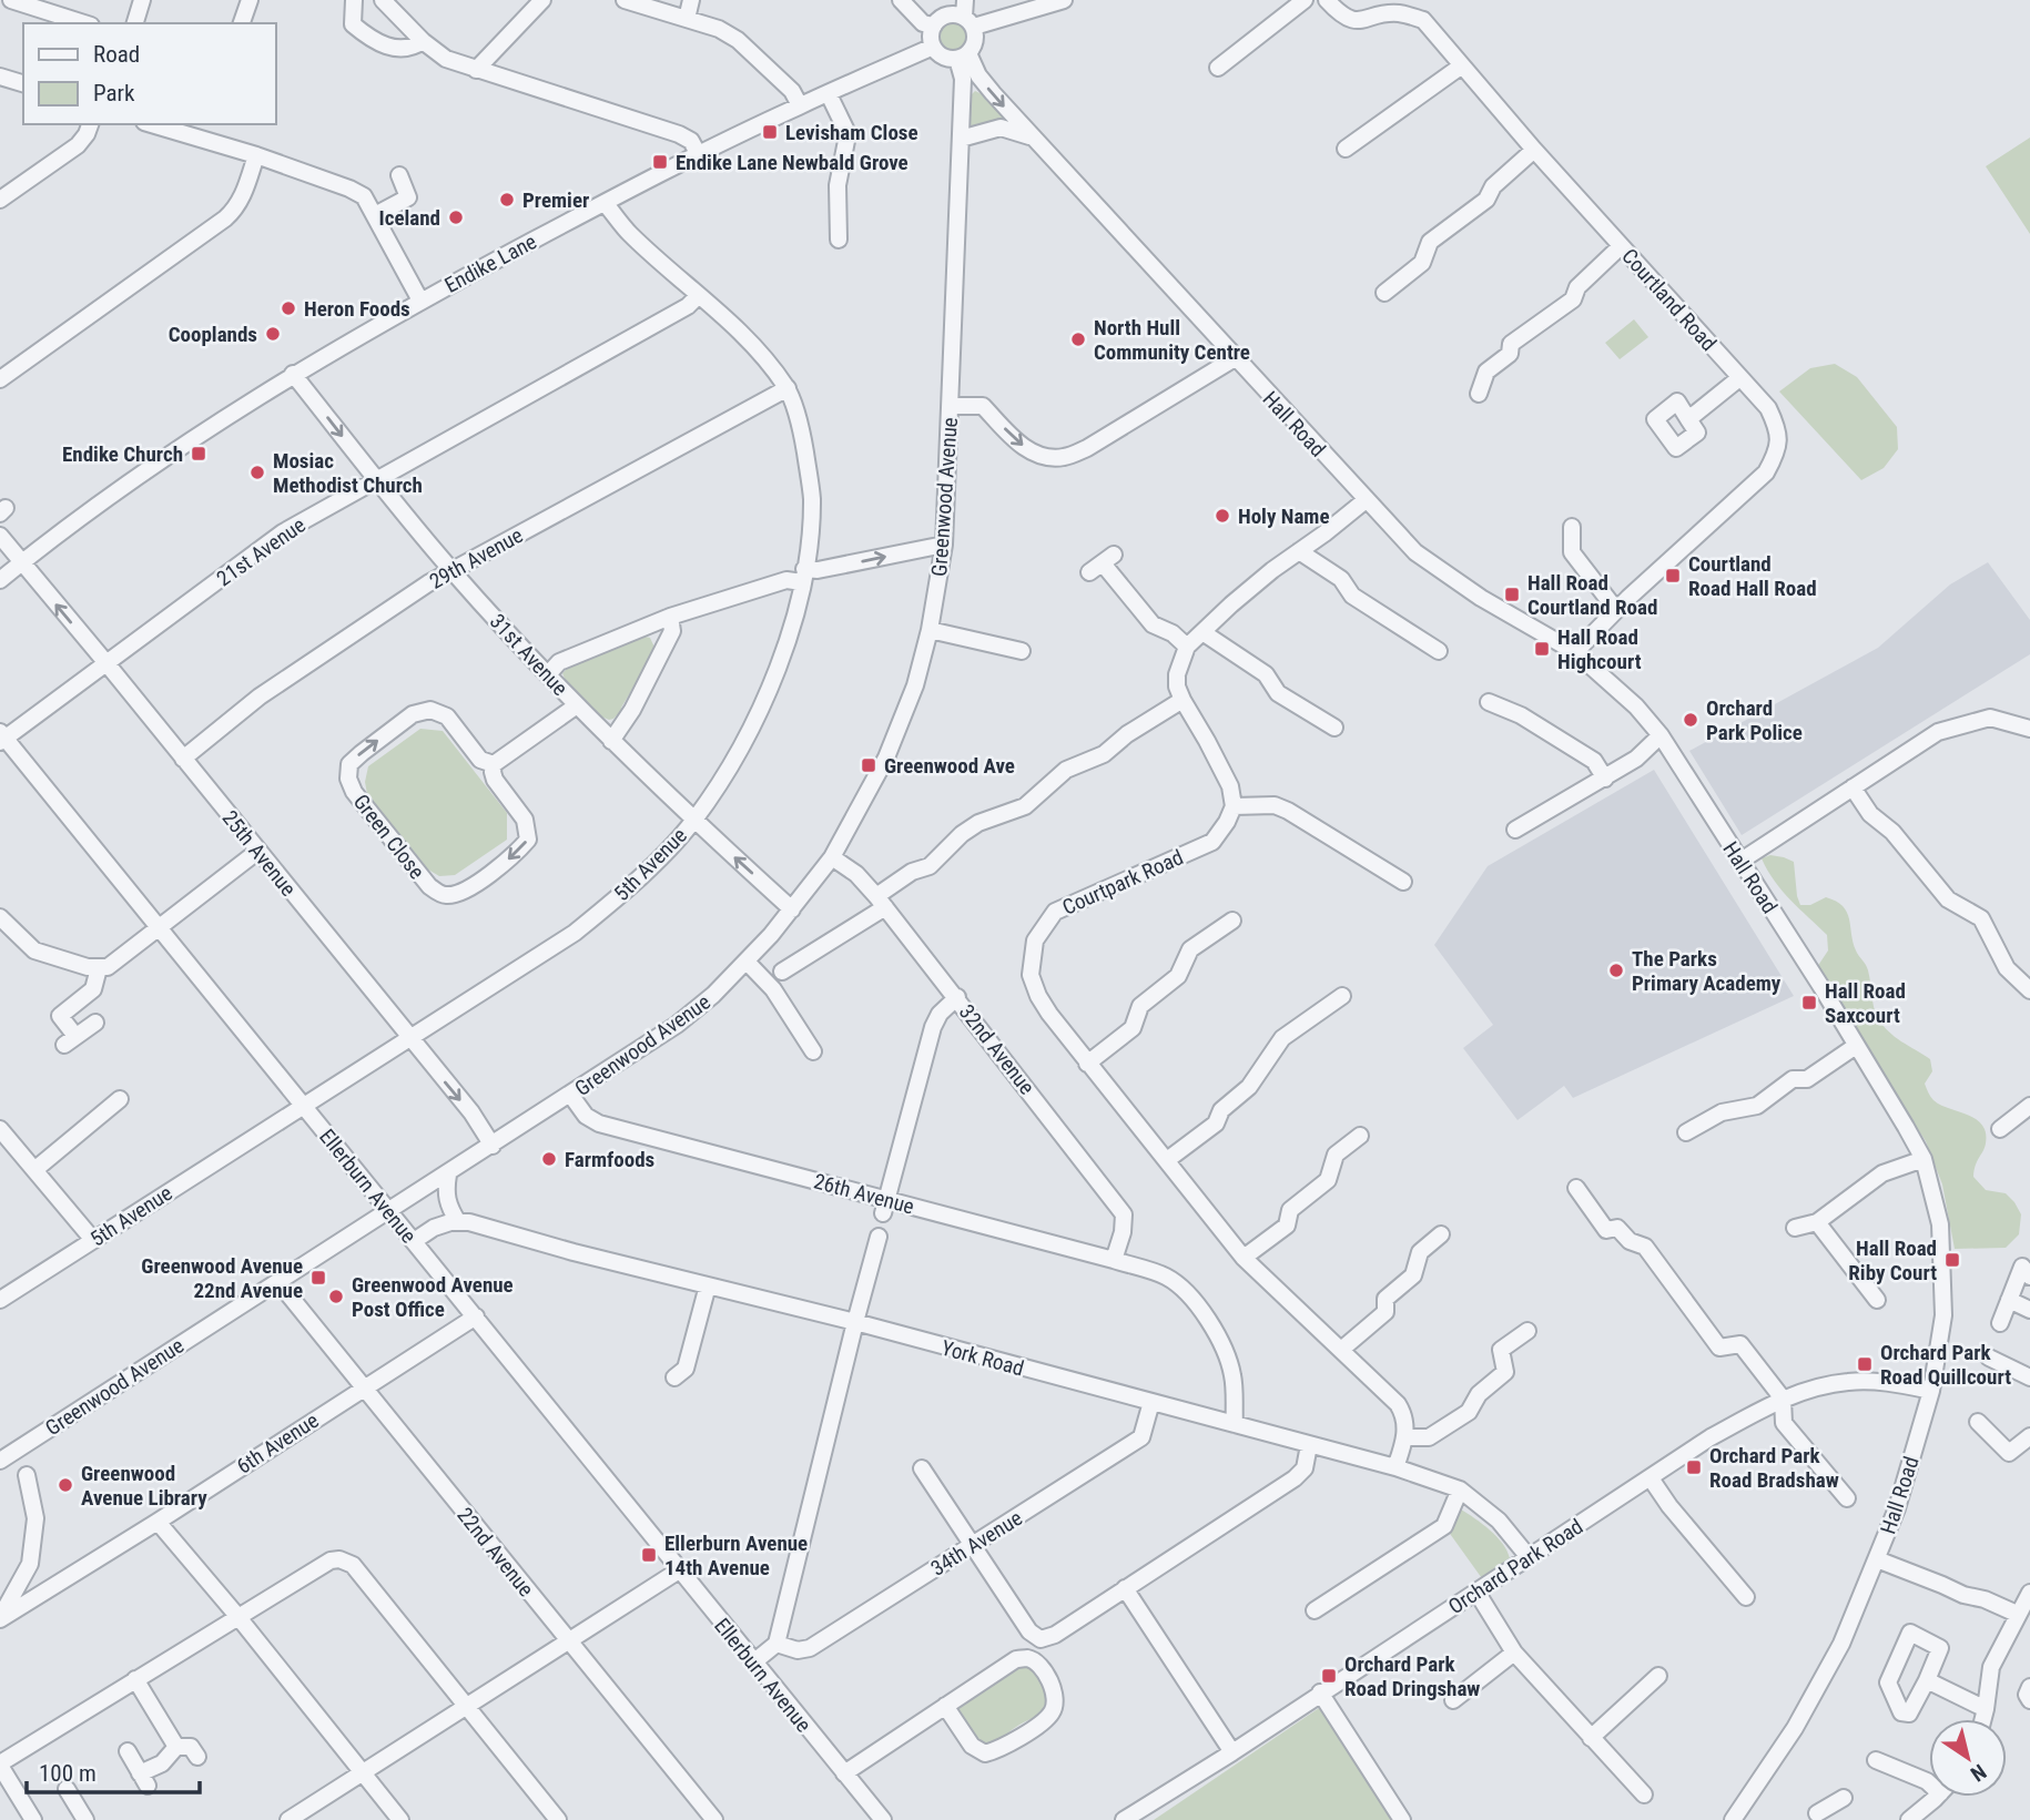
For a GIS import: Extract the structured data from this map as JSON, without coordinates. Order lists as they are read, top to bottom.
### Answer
{
  "streets": {
    "street": [
      "Endike Lane",
      "Courtland Road",
      "Hall Road",
      "Greenwood Avenue",
      "21st Avenue",
      "29th Avenue",
      "31st Avenue",
      "Green Close",
      "25th Avenue",
      "5th Avenue",
      "Courtpark Road",
      "32nd Avenue",
      "Ellerburn Avenue",
      "26th Avenue",
      "York Road",
      "6th Avenue",
      "34th Avenue",
      "22nd Avenue",
      "Orchard Park Road"
    ]
  },
  "crossings": [
    ["Endike Lane", "Hall Road"],
    ["Endike Lane", "Greenwood Avenue"],
    ["Endike Lane", "31st Avenue"],
    ["Endike Lane", "25th Avenue"],
    ["Endike Lane", "5th Avenue"],
    ["Courtland Road", "Hall Road"],
    ["Hall Road", "Greenwood Avenue"],
    ["Hall Road", "Orchard Park Road"],
    ["Greenwood Avenue", "31st Avenue"],
    ["Greenwood Avenue", "25th Avenue"],
    ["Greenwood Avenue", "32nd Avenue"],
    ["Greenwood Avenue", "Ellerburn Avenue"],
    ["Greenwood Avenue", "26th Avenue"],
    ["Greenwood Avenue", "22nd Avenue"],
    ["21st Avenue", "31st Avenue"],
    ["21st Avenue", "25th Avenue"],
    ["21st Avenue", "5th Avenue"],
    ["21st Avenue", "Ellerburn Avenue"],
    ["29th Avenue", "31st Avenue"],
    ["29th Avenue", "25th Avenue"],
    ["29th Avenue", "5th Avenue"],
    ["31st Avenue", "5th Avenue"],
    ["25th Avenue", "5th Avenue"],
    ["5th Avenue", "Ellerburn Avenue"],
    ["32nd Avenue", "26th Avenue"],
    ["Ellerburn Avenue", "6th Avenue"],
    ["26th Avenue", "York Road"],
    ["York Road", "34th Avenue"],
    ["York Road", "Orchard Park Road"],
    ["6th Avenue", "22nd Avenue"]
  ],
  "places": {
    "transit": [
      "Levisham Close",
      "Endike Lane Newbald Grove",
      "Endike Church",
      "Courtland Road Hall Road",
      "Hall Road Courtland Road",
      "Hall Road Highcourt",
      "Greenwood Ave",
      "Hall Road Saxcourt",
      "Hall Road Riby Court",
      "Greenwood Avenue 22nd Avenue",
      "Orchard Park Road Quillcourt",
      "Orchard Park Road Bradshaw",
      "Ellerburn Avenue 14th Avenue",
      "Orchard Park Road Dringshaw"
    ],
    "other": [
      "Premier",
      "Iceland",
      "Heron Foods",
      "Cooplands",
      "North Hull Community Centre",
      "Mosiac Methodist Church",
      "Holy Name",
      "Orchard Park Police",
      "The Parks Primary Academy",
      "Farmfoods",
      "Greenwood Avenue Post Office",
      "Greenwood Avenue Library"
    ]
  },
  "legend": ["Road", "Park"],
  "scale_bar": "100 m",
  "north": "bottom right"
}
